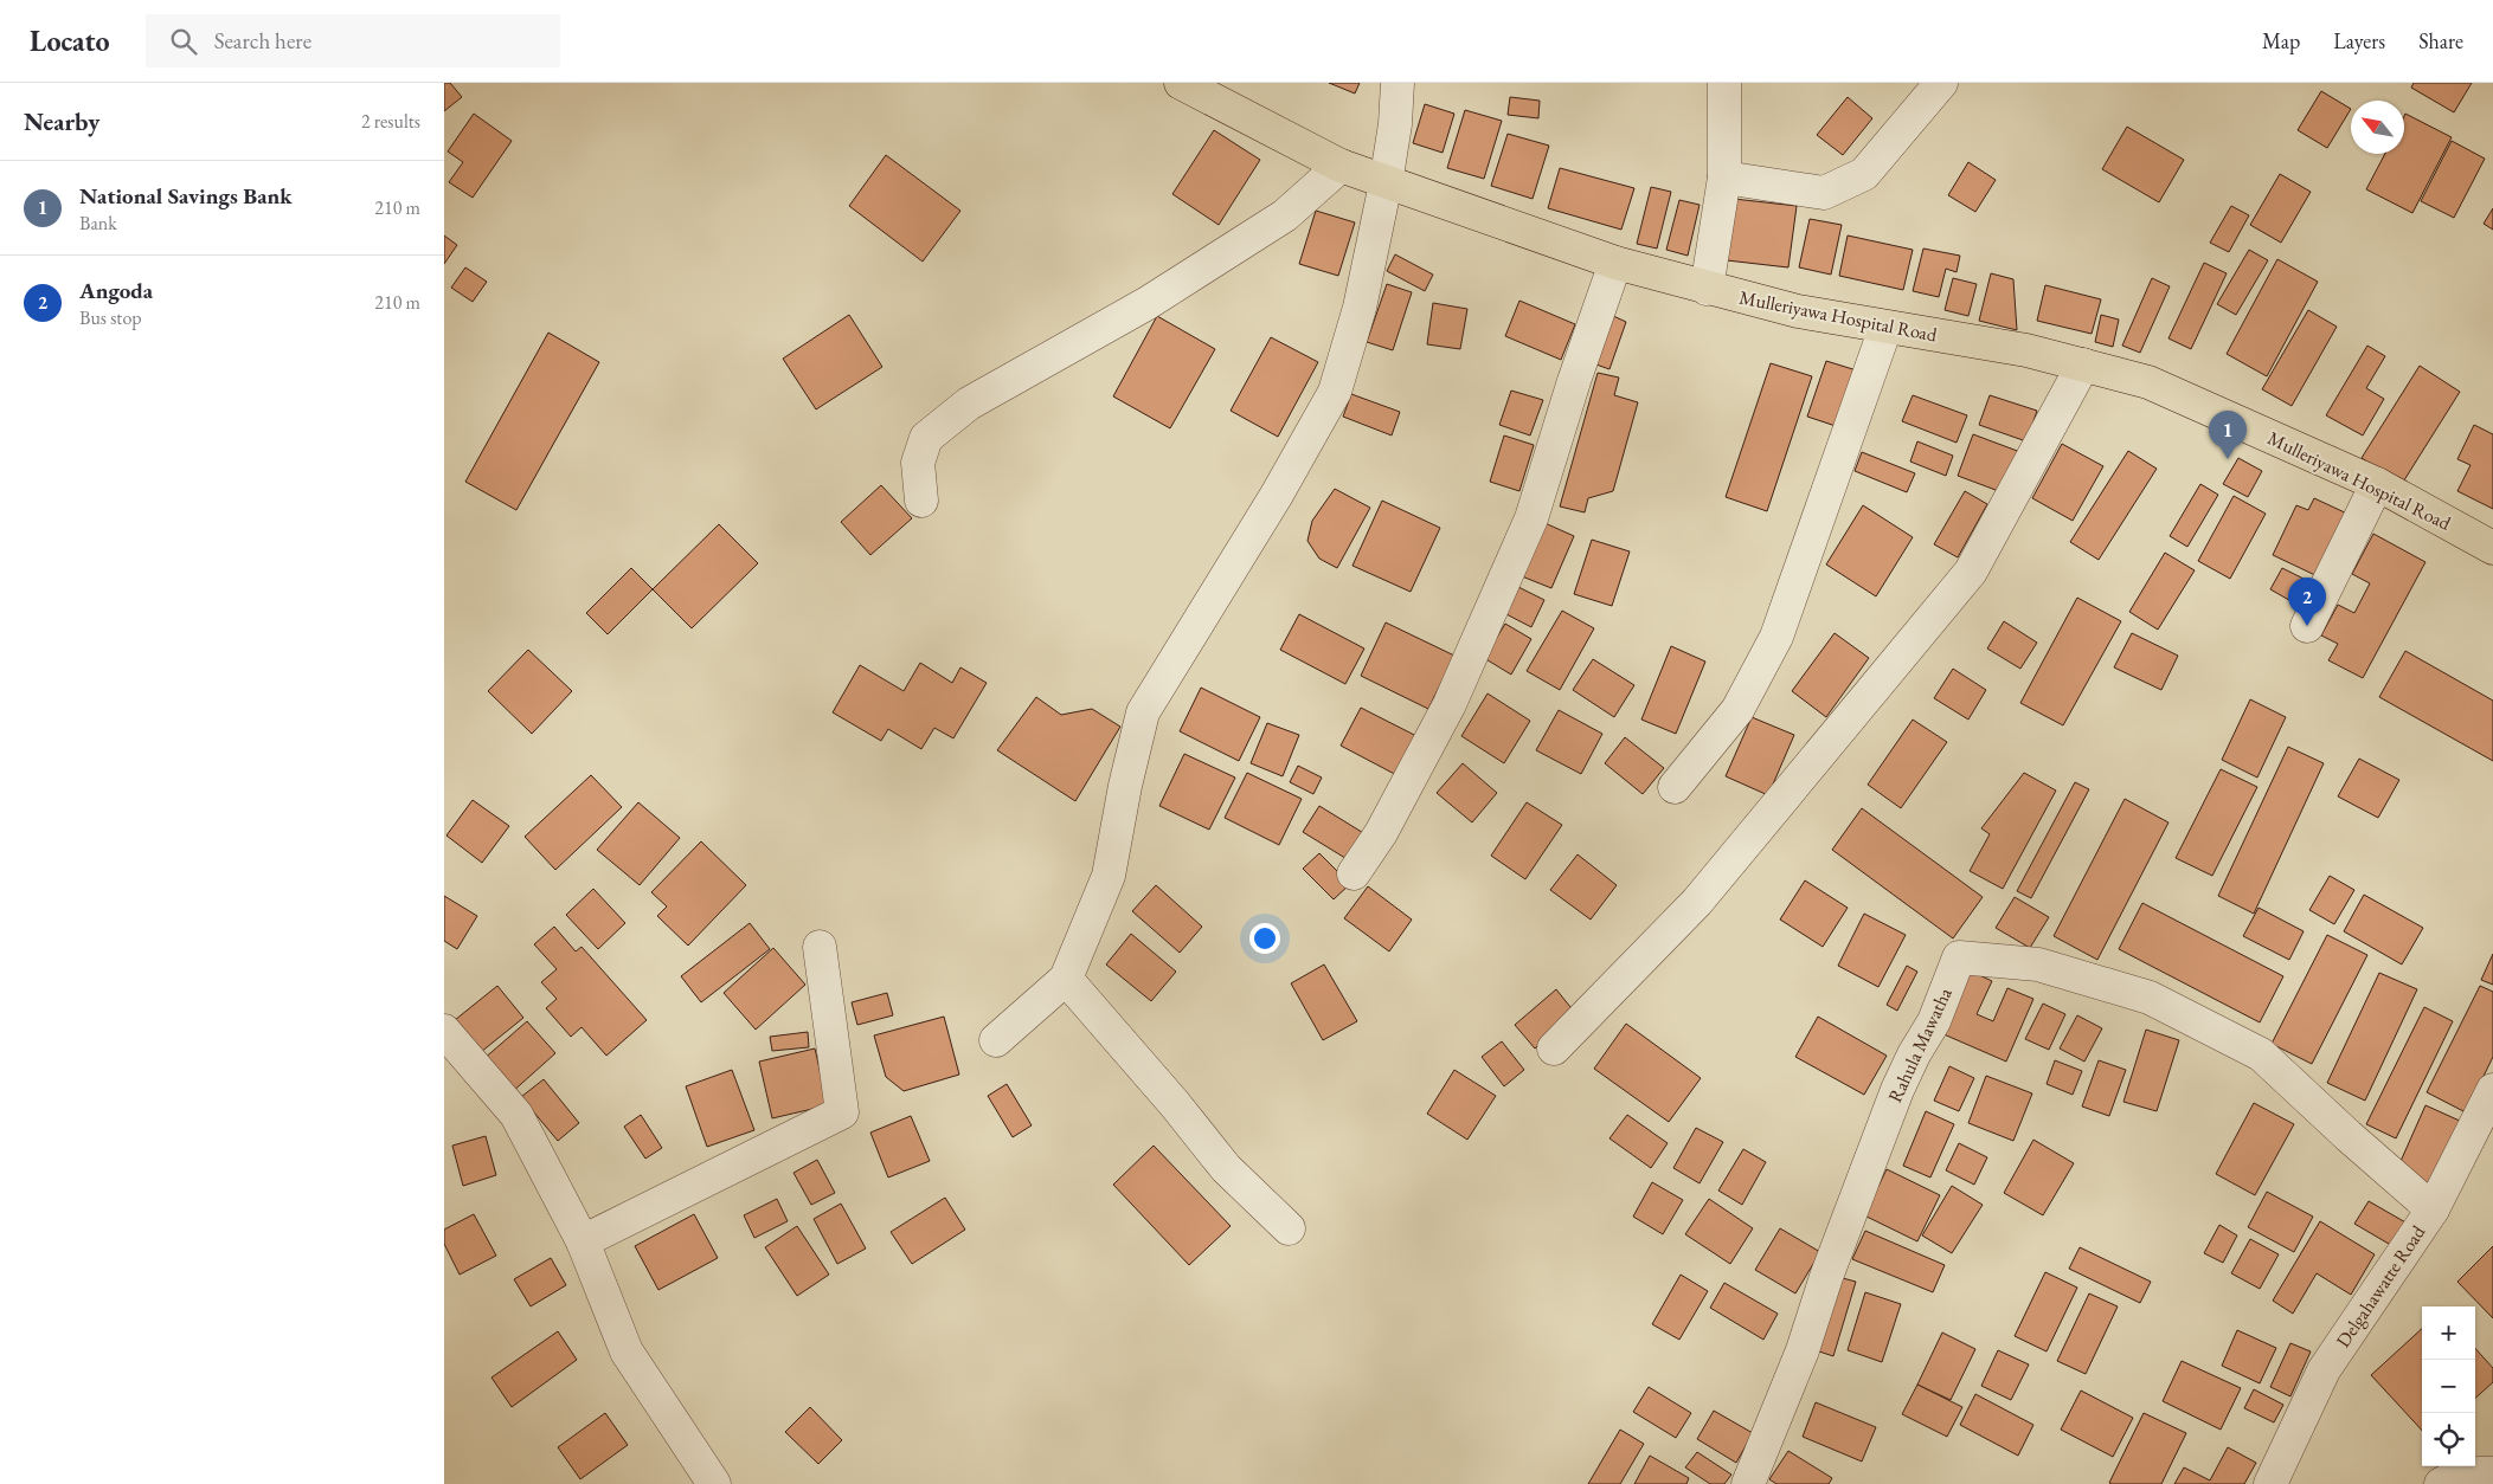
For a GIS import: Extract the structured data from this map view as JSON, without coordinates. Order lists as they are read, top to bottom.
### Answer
{
  "streets": {
    "main road": ["Mulleriyawa Hospital Road"],
    "street": ["Rahula Mawatha", "Delgahawatte Road"]
  },
  "crossings": [
    ["Rahula Mawatha", "Delgahawatte Road"]
  ],
  "north": "top left",
  "page": {
    "header": "Locato",
    "search": "Search here",
    "nav": ["Map", "Layers", "Share"],
    "heading": ["Nearby", "2 results"],
    "list": [
      {
        "mark": "1",
        "name": "National Savings Bank",
        "note": "Bank",
        "value": "210 m"
      },
      {
        "mark": "2",
        "name": "Angoda",
        "note": "Bus stop",
        "value": "210 m"
      }
    ],
    "pins": ["1", "2"],
    "map_buttons": ["+", "−"]
  }
}
